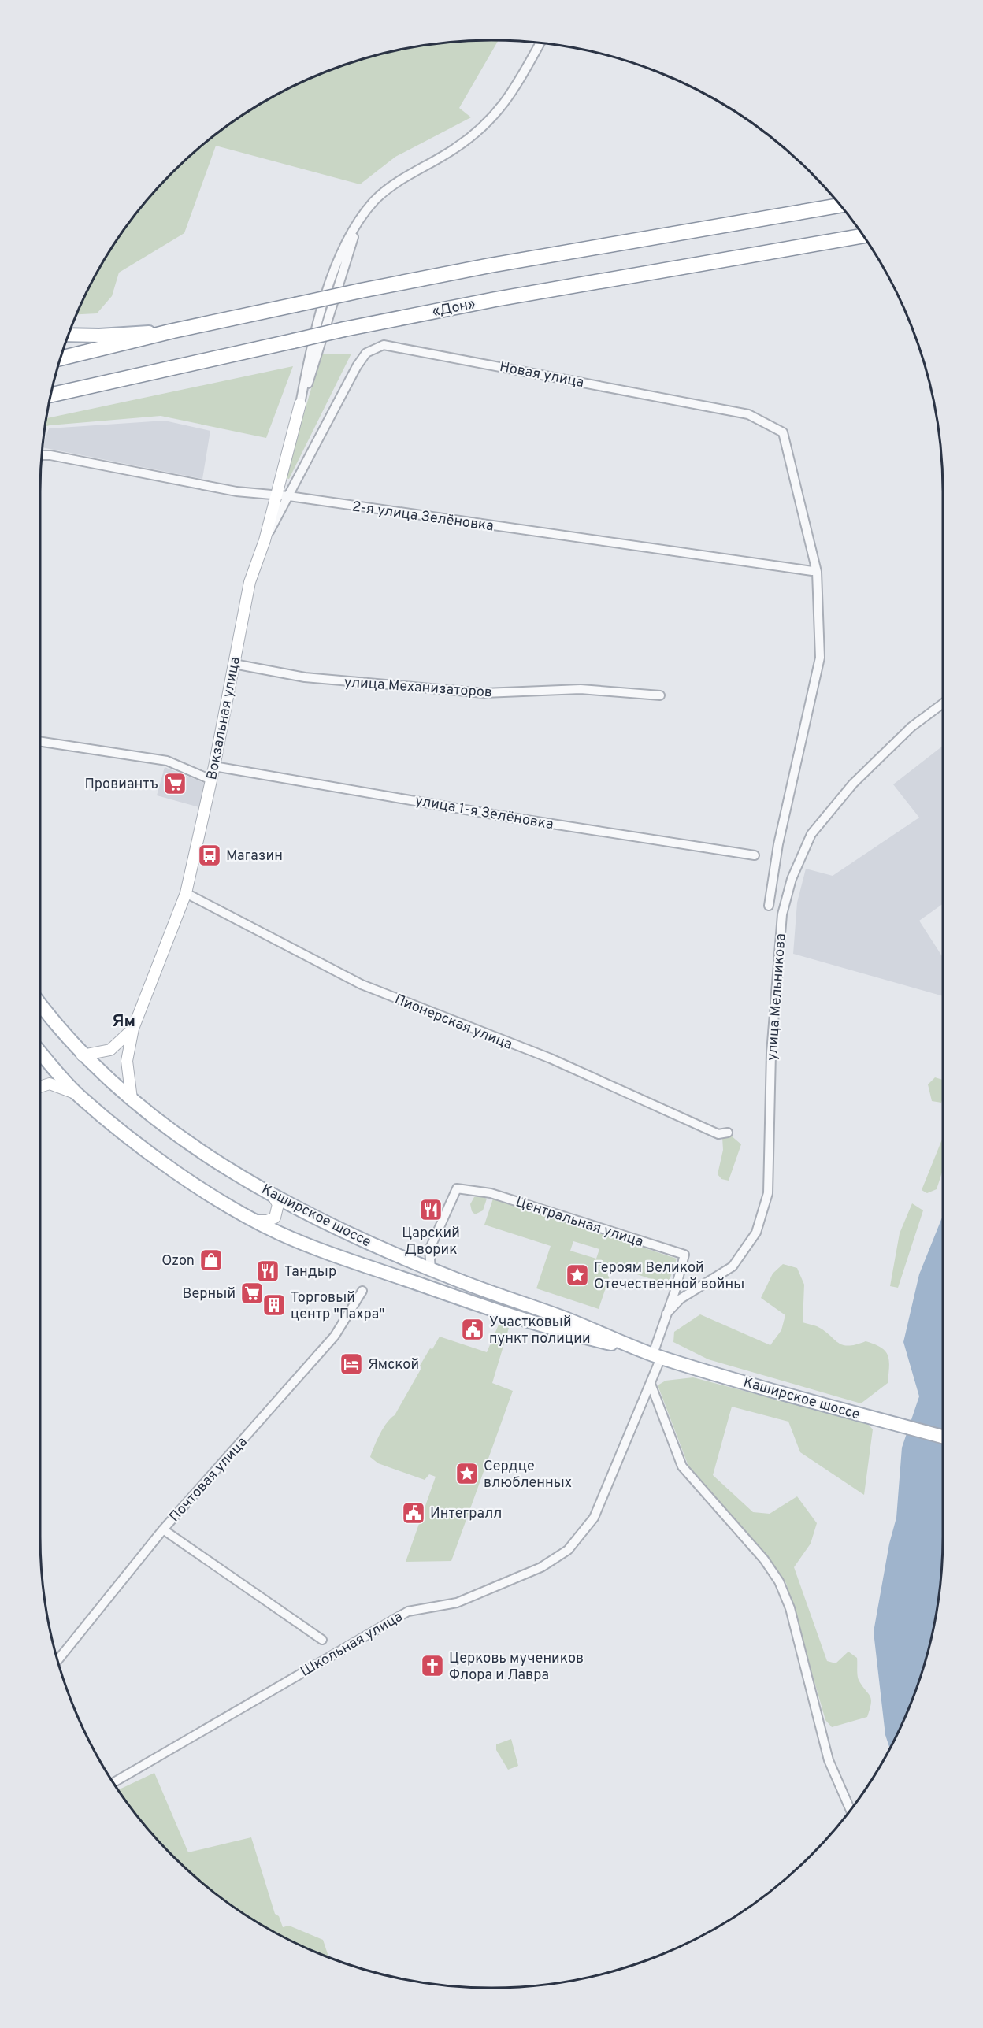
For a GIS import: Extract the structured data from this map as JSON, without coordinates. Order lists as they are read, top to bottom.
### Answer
{
  "streets": {
    "highway": ["«Дон»"],
    "main road": ["Каширское шоссе"],
    "street": [
      "Новая улица",
      "2-я улица Зелёновка",
      "улица Механизаторов",
      "Вокзальная улица",
      "улица 1-я Зелёновка",
      "улица Мельникова",
      "Пионерская улица",
      "Центральная улица",
      "Почтовая улица",
      "Школьная улица"
    ]
  },
  "crossings": [
    ["Новая улица", "2-я улица Зелёновка"],
    ["Новая улица", "Вокзальная улица"],
    ["2-я улица Зелёновка", "Вокзальная улица"],
    ["улица Механизаторов", "Вокзальная улица"],
    ["Вокзальная улица", "улица 1-я Зелёновка"],
    ["Вокзальная улица", "Пионерская улица"],
    ["Вокзальная улица", "Каширское шоссе"],
    ["улица Мельникова", "Центральная улица"],
    ["Каширское шоссе", "Центральная улица"],
    ["Каширское шоссе", "Школьная улица"],
    ["Центральная улица", "Школьная улица"]
  ],
  "districts": ["Ям"],
  "places": {
    "supermarket": ["Провиантъ", "Верный"],
    "bus stop": ["Магазин"],
    "restaurant": ["Царский Дворик", "Тандыр"],
    "shop": ["Ozon"],
    "place": ["Героям Великой Отечественной войны", "Сердце влюбленных"],
    "building": ["Торговый центр \"Пахра\""],
    "public building": ["Участковый пункт полиции", "Интегралл"],
    "hotel": ["Ямской"],
    "church": ["Церковь мучеников Флора и Лавра"]
  }
}
